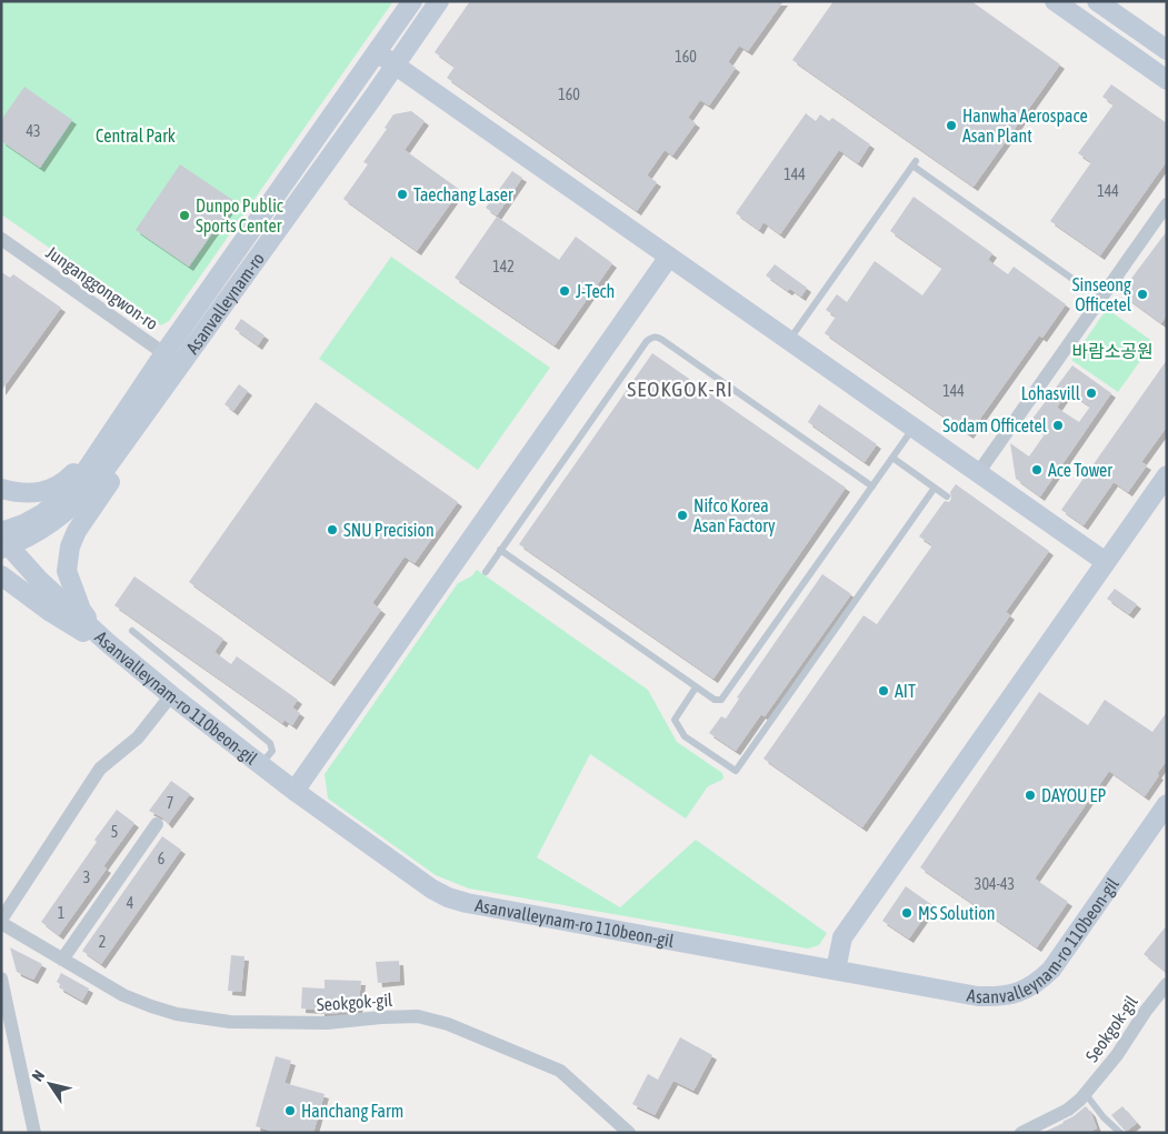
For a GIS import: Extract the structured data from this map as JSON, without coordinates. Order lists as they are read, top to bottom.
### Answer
{
  "streets": {
    "street": [
      "Junganggongwon-ro",
      "Asanvalleynam-ro",
      "Asanvalleynam-ro 110beon-gil",
      "Seokgok-gil"
    ]
  },
  "crossings": [
    ["Junganggongwon-ro", "Asanvalleynam-ro"],
    ["Asanvalleynam-ro", "Asanvalleynam-ro 110beon-gil"],
    ["Asanvalleynam-ro 110beon-gil", "Seokgok-gil"]
  ],
  "districts": ["SEOKGOK-RI"],
  "parks": ["Central Park", "바람소공원"],
  "places": [
    "Hanwha Aerospace Asan Plant",
    "Taechang Laser",
    "Dunpo Public Sports Center",
    "J-Tech",
    "Sinseong Officetel",
    "Lohasvill",
    "Sodam Officetel",
    "Ace Tower",
    "Nifco Korea Asan Factory",
    "SNU Precision",
    "AIT",
    "DAYOU EP",
    "MS Solution",
    "Hanchang Farm"
  ],
  "house_numbers": [
    "160",
    "160",
    "43",
    "144",
    "144",
    "142",
    "144",
    "7",
    "5",
    "6",
    "3",
    "304-43",
    "4",
    "1",
    "2"
  ],
  "north": "top left"
}
